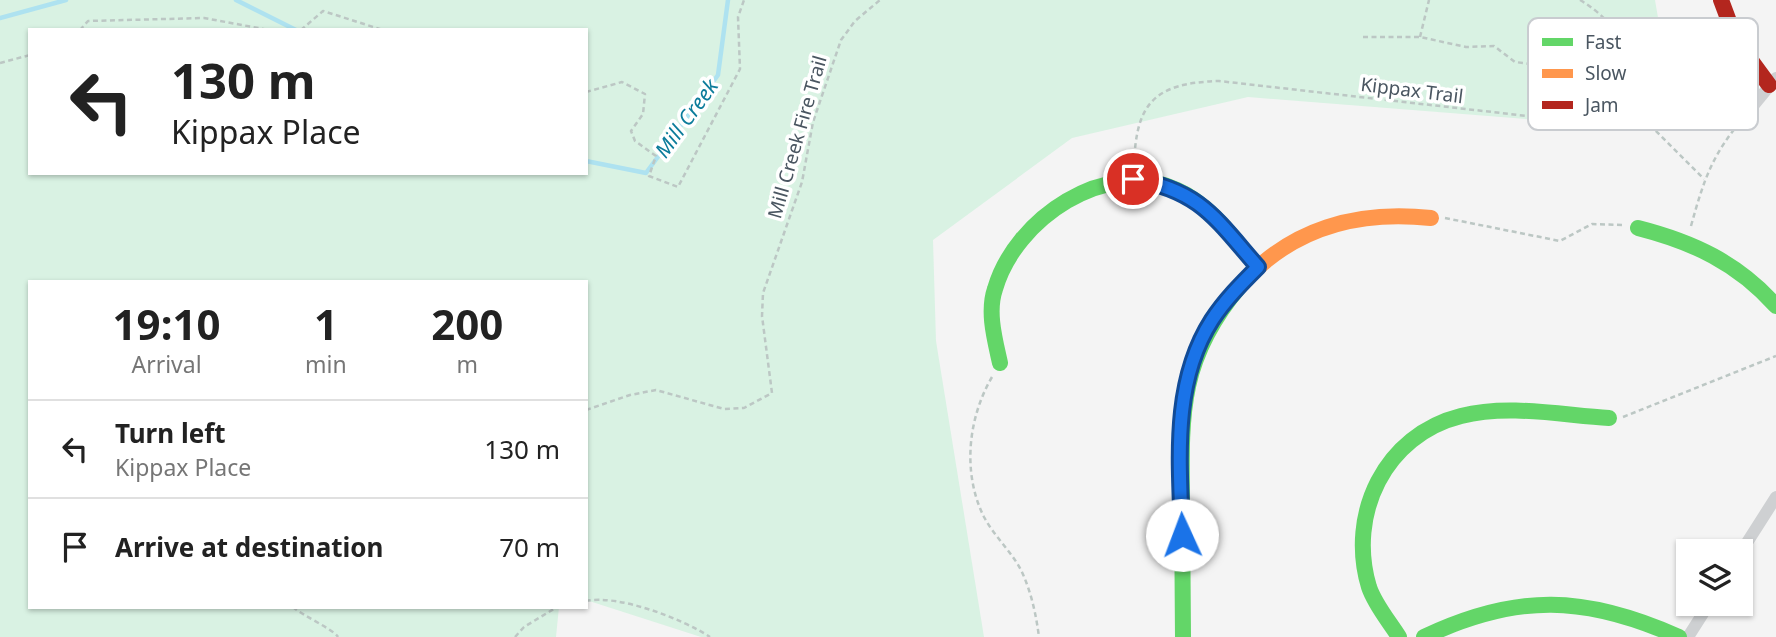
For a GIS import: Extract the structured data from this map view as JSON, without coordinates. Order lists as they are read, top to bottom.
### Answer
{
  "streets": {
    "path": ["Kippax Trail", "Mill Creek Fire Trail"]
  },
  "water": ["Mill Creek"],
  "legend": ["Fast", "Slow", "Jam"],
  "page": {
    "turn": ["130 m", "Kippax Place"],
    "eta": [
      "19:10",
      "Arrival",
      "1",
      "min",
      "200",
      "m"
    ],
    "list": [
      {
        "name": "Turn left",
        "note": "Kippax Place",
        "value": "130 m"
      },
      {
        "name": "Arrive at destination",
        "value": "70 m"
      }
    ]
  }
}
